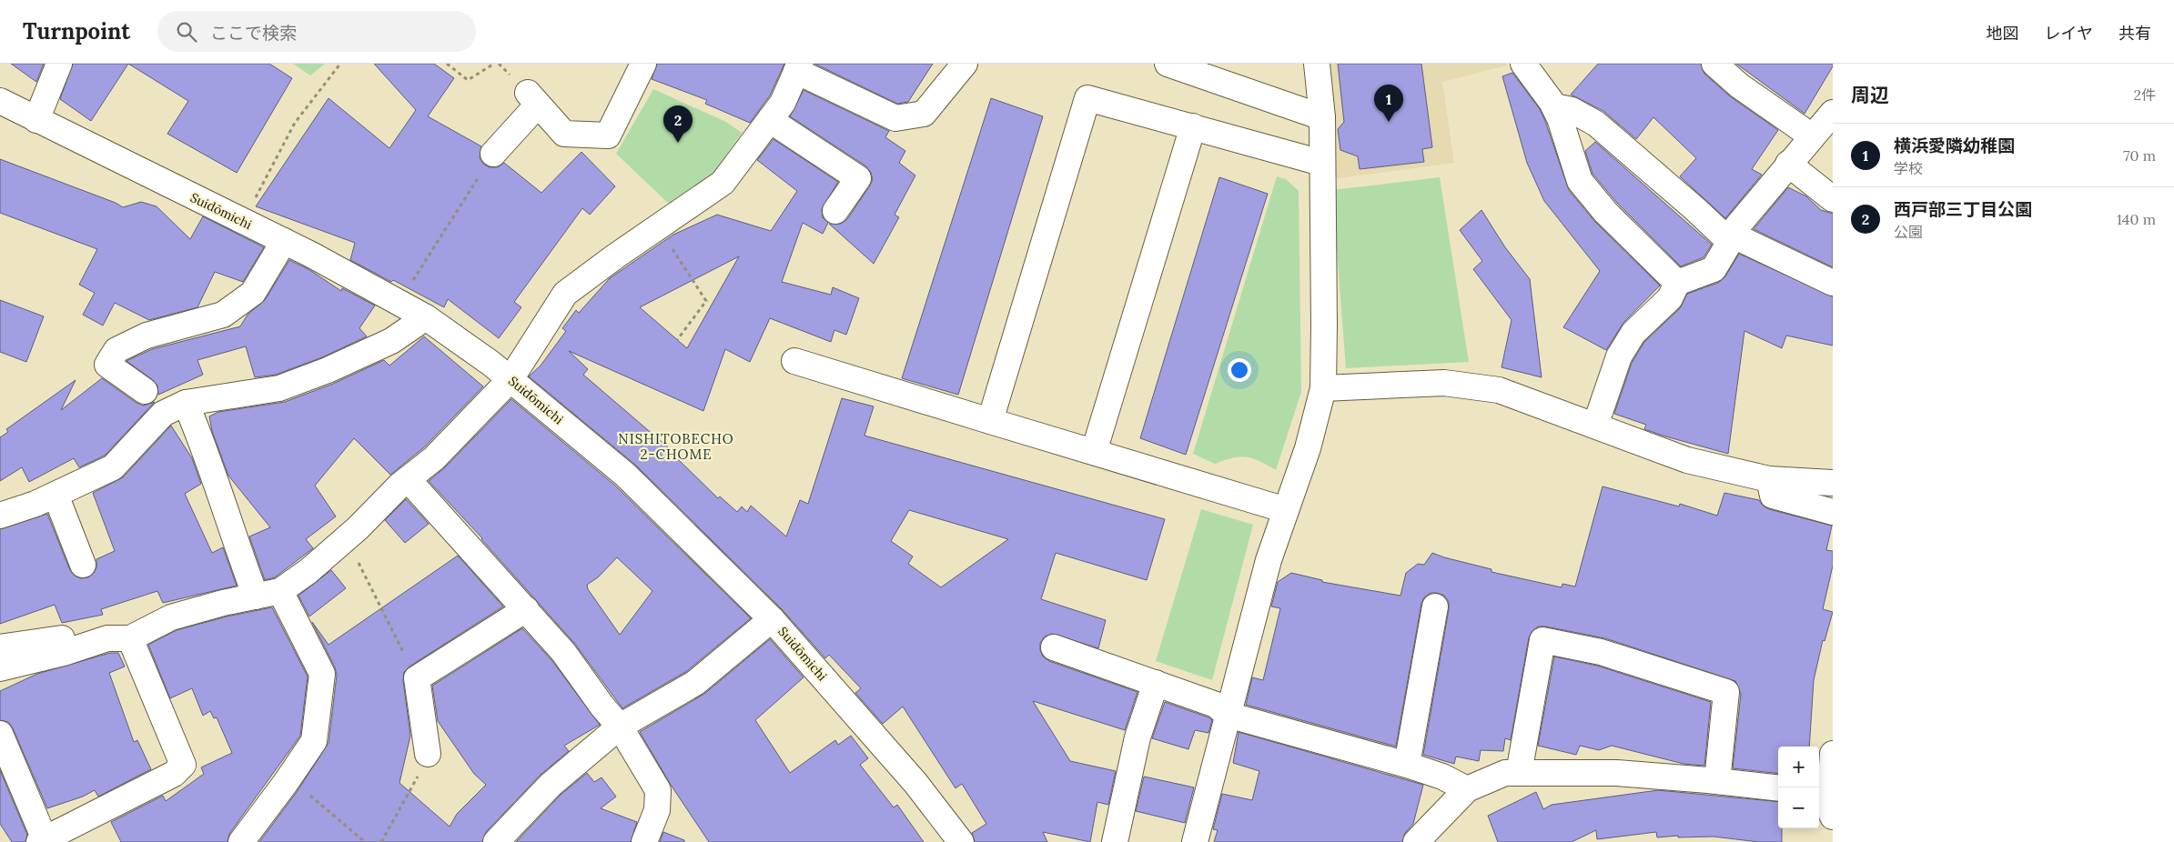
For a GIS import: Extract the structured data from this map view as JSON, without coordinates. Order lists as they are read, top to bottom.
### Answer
{
  "streets": {
    "street": ["Suidōmichi"]
  },
  "districts": ["NISHITOBECHO 2-CHOME"],
  "page": {
    "header": "Turnpoint",
    "search": "ここで検索",
    "nav": ["地図", "レイヤ", "共有"],
    "heading": ["周辺", "2件"],
    "pins": ["1", "2"],
    "list": [
      {
        "mark": "1",
        "name": "横浜愛隣幼稚園",
        "note": "学校",
        "value": "70 m"
      },
      {
        "mark": "2",
        "name": "西戸部三丁目公園",
        "note": "公園",
        "value": "140 m"
      }
    ],
    "map_buttons": ["+", "−"]
  }
}
